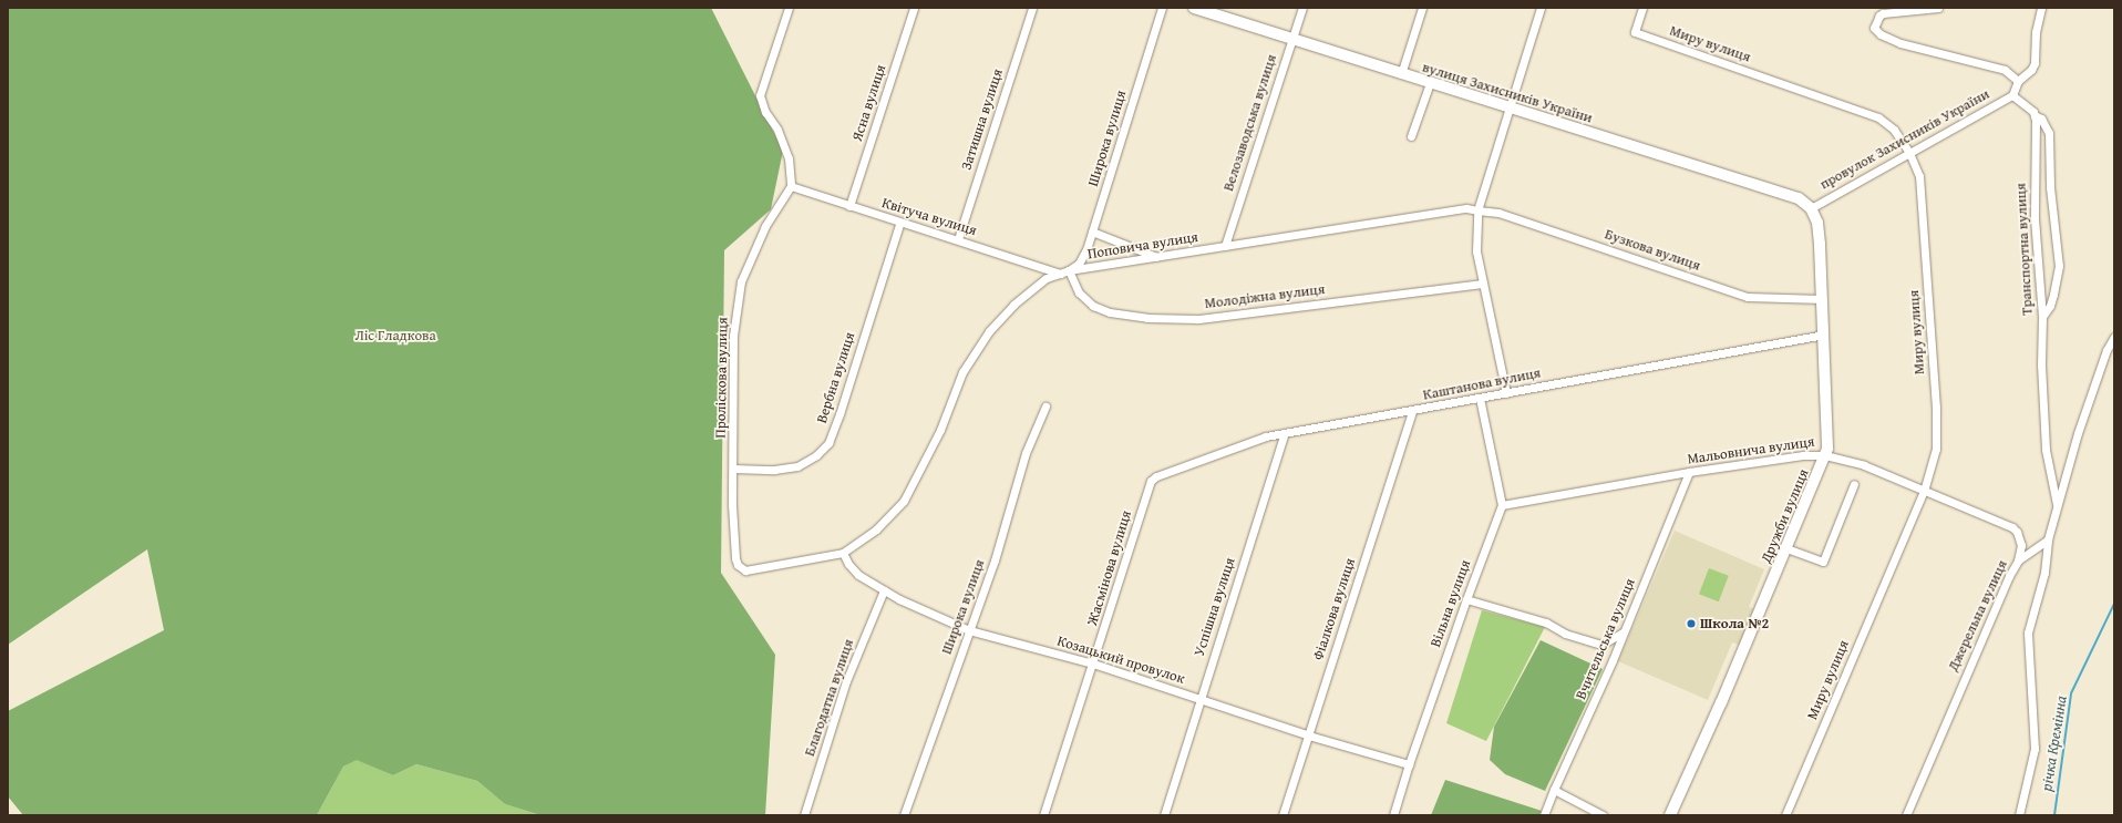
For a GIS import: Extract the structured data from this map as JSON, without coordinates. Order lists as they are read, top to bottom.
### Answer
{
  "streets": {
    "street": [
      "Миру вулиця",
      "вулиця Захисників України",
      "Ясна вулиця",
      "Затишна вулиця",
      "Велозаводська вулиця",
      "Широка вулиця",
      "провулок Захисників України",
      "Квітуча вулиця",
      "Поповича вулиця",
      "Транспортна вулиця",
      "Бузкова вулиця",
      "Молодіжна вулиця",
      "Проліскова вулиця",
      "Вербна вулиця",
      "Каштанова вулиця",
      "Мальовнича вулиця",
      "Дружби вулиця",
      "Жасмінова вулиця",
      "Вільна вулиця",
      "Успішна вулиця",
      "Фіалкова вулиця",
      "Джерельна вулиця",
      "Вчительська вулиця",
      "Козацький провулок",
      "Благодатна вулиця"
    ]
  },
  "crossings": [
    ["Миру вулиця", "провулок Захисників України"],
    ["Миру вулиця", "Мальовнича вулиця"],
    ["вулиця Захисників України", "Велозаводська вулиця"],
    ["вулиця Захисників України", "провулок Захисників України"],
    ["вулиця Захисників України", "Дружби вулиця"],
    ["Ясна вулиця", "Квітуча вулиця"],
    ["Затишна вулиця", "Квітуча вулиця"],
    ["Велозаводська вулиця", "Поповича вулиця"],
    ["Широка вулиця", "Поповича вулиця"],
    ["Широка вулиця", "Молодіжна вулиця"],
    ["Широка вулиця", "Козацький провулок"],
    ["провулок Захисників України", "Дружби вулиця"],
    ["Квітуча вулиця", "Поповича вулиця"],
    ["Квітуча вулиця", "Проліскова вулиця"],
    ["Квітуча вулиця", "Вербна вулиця"],
    ["Поповича вулиця", "Бузкова вулиця"],
    ["Поповича вулиця", "Молодіжна вулиця"],
    ["Поповича вулиця", "Проліскова вулиця"],
    ["Поповича вулиця", "Козацький провулок"],
    ["Бузкова вулиця", "Дружби вулиця"],
    ["Проліскова вулиця", "Вербна вулиця"],
    ["Каштанова вулиця", "Дружби вулиця"],
    ["Каштанова вулиця", "Жасмінова вулиця"],
    ["Каштанова вулиця", "Успішна вулиця"],
    ["Каштанова вулиця", "Фіалкова вулиця"],
    ["Мальовнича вулиця", "Дружби вулиця"],
    ["Мальовнича вулиця", "Вільна вулиця"],
    ["Мальовнича вулиця", "Джерельна вулиця"],
    ["Мальовнича вулиця", "Вчительська вулиця"],
    ["Жасмінова вулиця", "Козацький провулок"],
    ["Вільна вулиця", "Козацький провулок"],
    ["Успішна вулиця", "Козацький провулок"],
    ["Фіалкова вулиця", "Козацький провулок"],
    ["Козацький провулок", "Благодатна вулиця"]
  ],
  "water": ["річка Кремінна"],
  "parks": ["Ліс Гладкова"],
  "places": ["Школа №2"]
}
